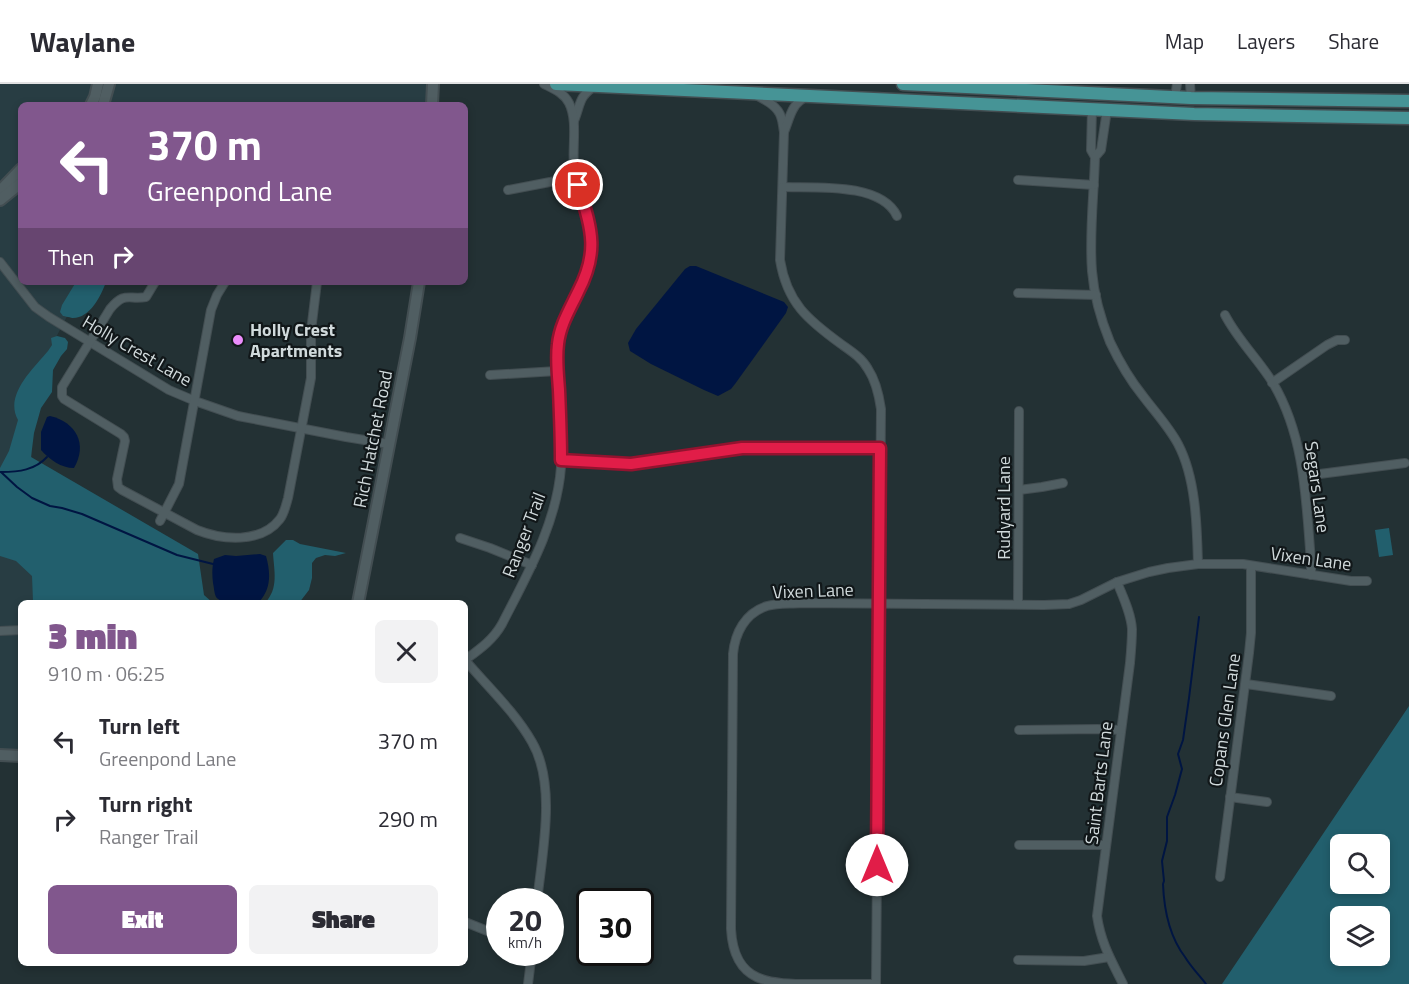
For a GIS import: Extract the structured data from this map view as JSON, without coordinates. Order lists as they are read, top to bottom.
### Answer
{
  "streets": {
    "street": [
      "Holly Crest Lane",
      "Rich Hatchet Road",
      "Segars Lane",
      "Rudyard Lane",
      "Ranger Trail",
      "Vixen Lane",
      "Copans Glen Lane",
      "Saint Barts Lane"
    ]
  },
  "crossings": [
    ["Holly Crest Lane", "Rich Hatchet Road"],
    ["Segars Lane", "Vixen Lane"],
    ["Rudyard Lane", "Vixen Lane"],
    ["Vixen Lane", "Copans Glen Lane"],
    ["Vixen Lane", "Saint Barts Lane"]
  ],
  "places": ["Holly Crest Apartments"],
  "page": {
    "header": "Waylane",
    "nav": ["Map", "Layers", "Share"],
    "turn": ["370 m", "Greenpond Lane"],
    "then": "Then",
    "heading": ["3 min", "910 m · 06:25"],
    "list": [
      {
        "name": "Turn left",
        "note": "Greenpond Lane",
        "value": "370 m"
      },
      {
        "name": "Turn right",
        "note": "Ranger Trail",
        "value": "290 m"
      }
    ],
    "buttons": ["Exit", "Share"],
    "speed": "20 km/h",
    "limit": "30"
  }
}
